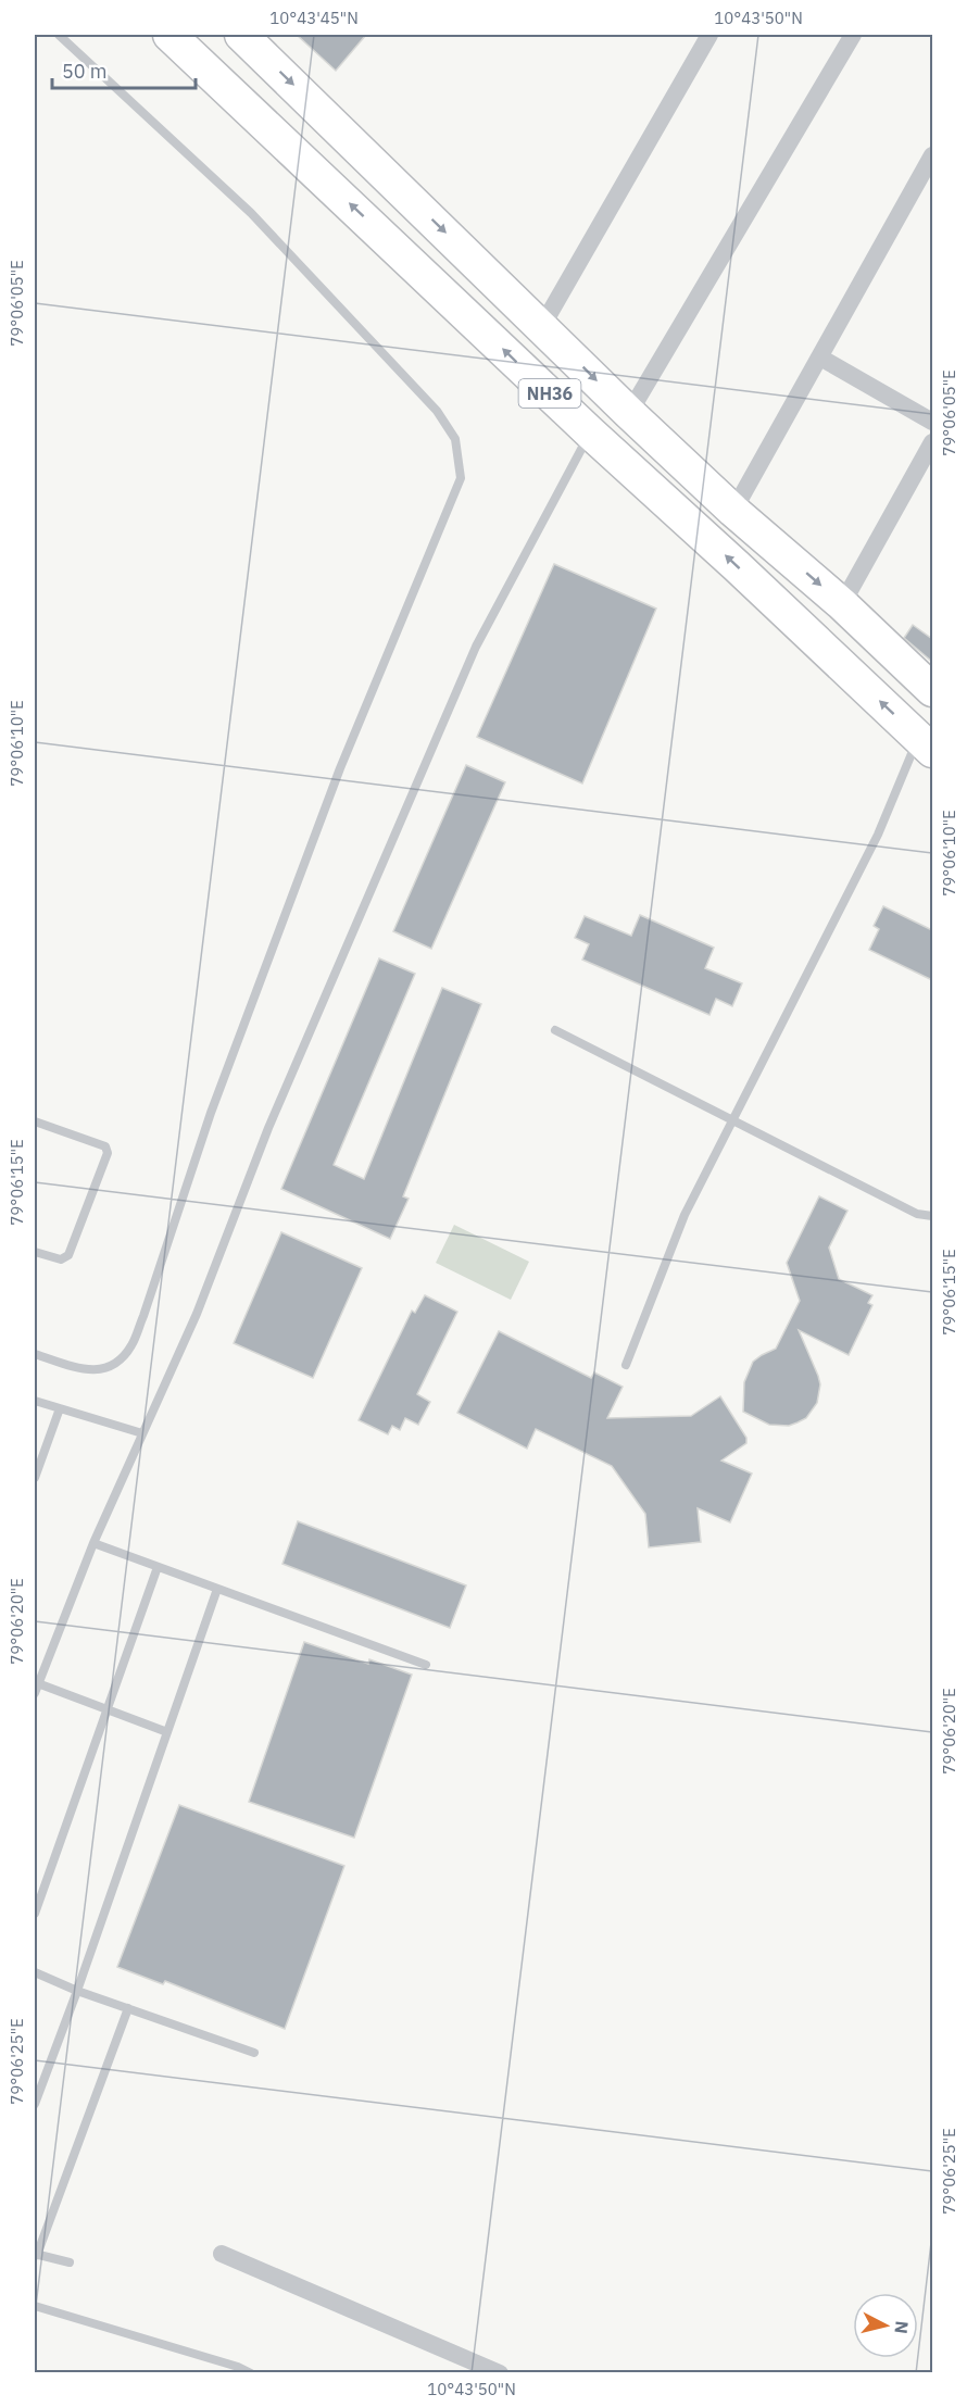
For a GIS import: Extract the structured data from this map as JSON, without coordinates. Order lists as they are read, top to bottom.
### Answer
{
  "streets": {
    "highway": ["NH36"]
  },
  "scale_bar": "50 m",
  "north": "right",
  "coordinates": [
    "10°43'45\"N",
    "10°43'50\"N",
    "79°06'05\"E",
    "79°06'10\"E",
    "79°06'15\"E",
    "79°06'20\"E",
    "79°06'25\"E"
  ]
}
